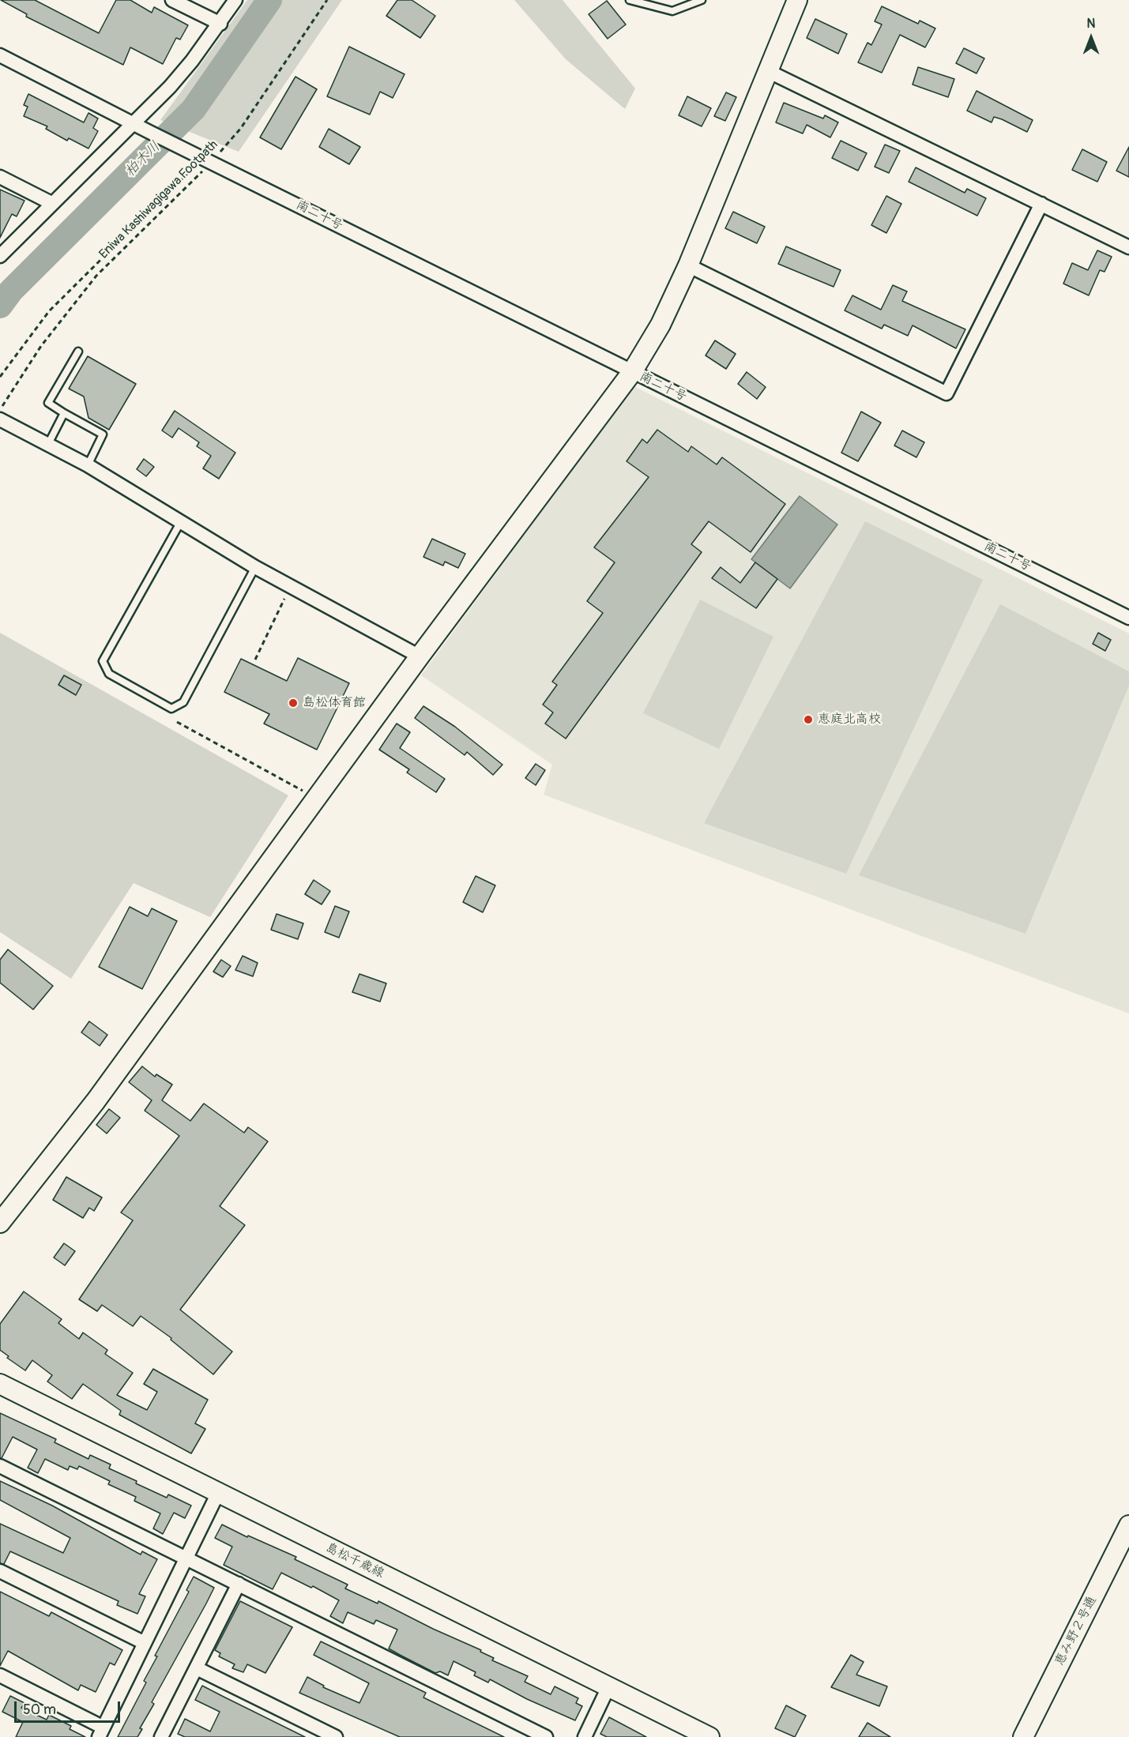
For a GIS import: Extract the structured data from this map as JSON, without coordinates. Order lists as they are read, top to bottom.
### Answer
{
  "streets": {
    "street": ["南二十号", "島松千歳線", "恵み野２号通"],
    "path": ["Eniwa Kashiwagigawa Footpath"]
  },
  "crossings": [
    ["Eniwa Kashiwagigawa Footpath", "南二十号"]
  ],
  "water": ["柏木川"],
  "places": ["島松体育館", "恵庭北高校"],
  "scale_bar": "50 m",
  "north": "top"
}
